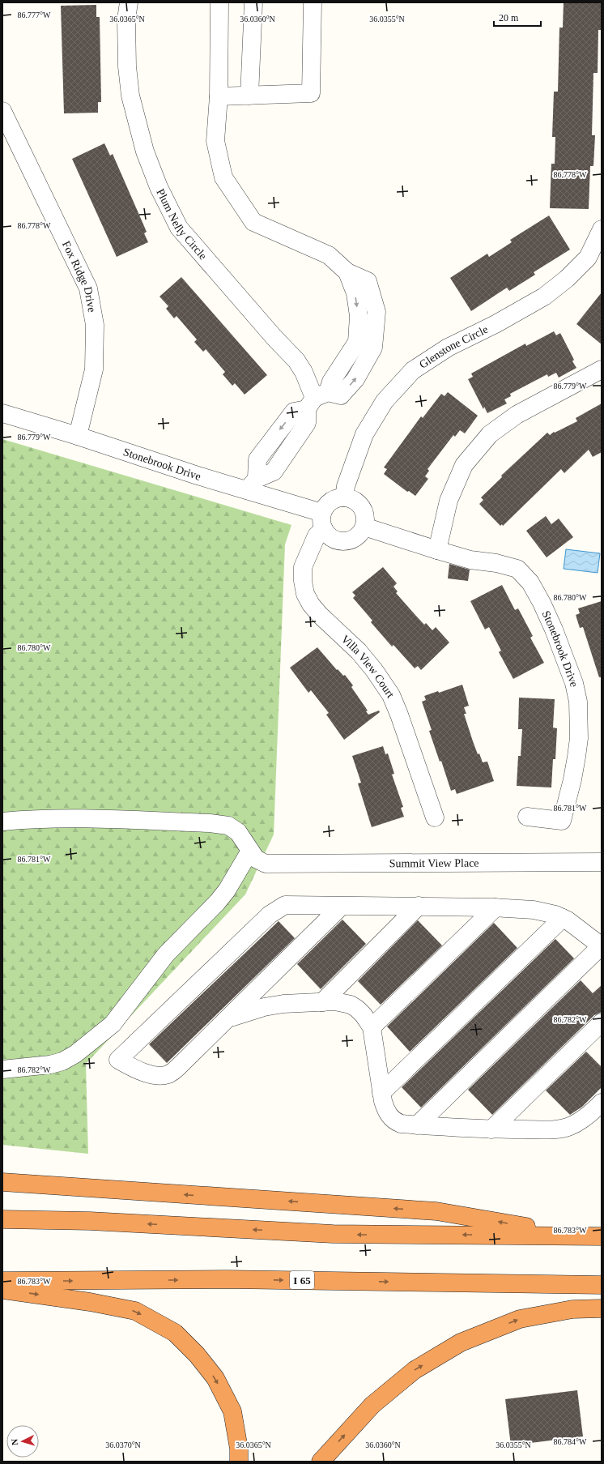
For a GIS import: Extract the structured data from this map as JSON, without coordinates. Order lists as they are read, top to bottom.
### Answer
{
  "streets": {
    "highway": ["I 65"],
    "street": [
      "Plum Nelly Circle",
      "Fox Ridge Drive",
      "Glenstone Circle",
      "Stonebrook Drive",
      "Villa View Court",
      "Summit View Place"
    ]
  },
  "crossings": [
    ["Fox Ridge Drive", "Stonebrook Drive"],
    ["Glenstone Circle", "Stonebrook Drive"],
    ["Glenstone Circle", "Villa View Court"],
    ["Stonebrook Drive", "Villa View Court"]
  ],
  "scale_bar": "20 m",
  "north": "left",
  "coordinates": [
    "86.777°W",
    "36.0365°N",
    "36.0360°N",
    "36.0355°N",
    "86.778°W",
    "86.779°W",
    "86.780°W",
    "86.781°W",
    "86.782°W",
    "86.783°W",
    "86.784°W",
    "36.0370°N"
  ]
}
